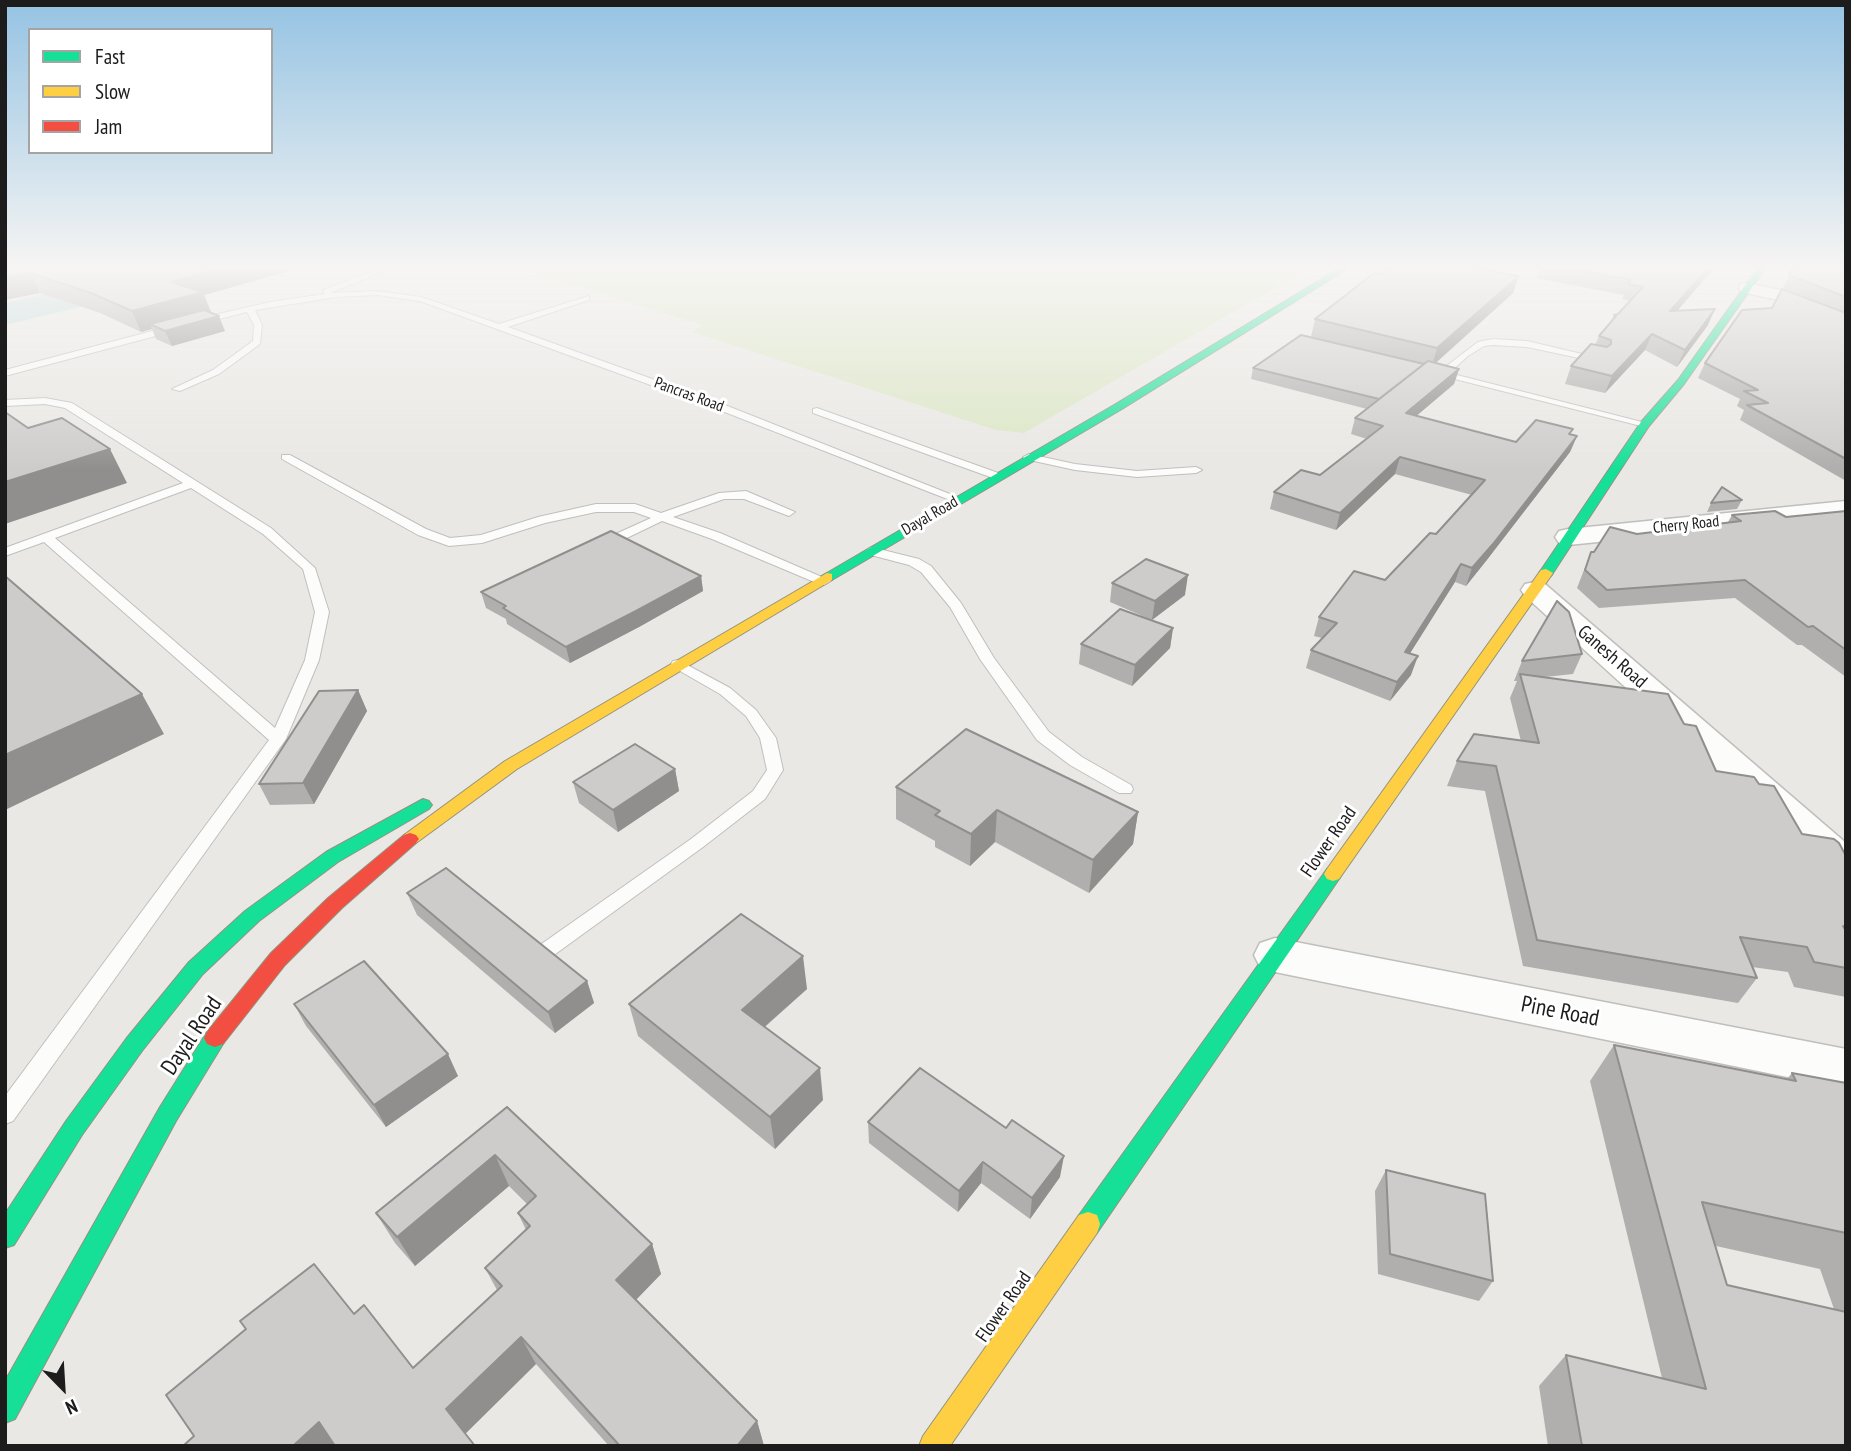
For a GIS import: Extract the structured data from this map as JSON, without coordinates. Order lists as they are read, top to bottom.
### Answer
{
  "streets": {
    "street": [
      "Dayal Road",
      "Cherry Road",
      "Ganesh Road",
      "Flower Road",
      "Pine Road"
    ],
    "lane": ["Pancras Road"]
  },
  "crossings": [
    ["Pancras Road", "Dayal Road"],
    ["Cherry Road", "Flower Road"],
    ["Ganesh Road", "Flower Road"],
    ["Flower Road", "Pine Road"]
  ],
  "legend": ["Fast", "Slow", "Jam"],
  "north": "bottom right"
}
